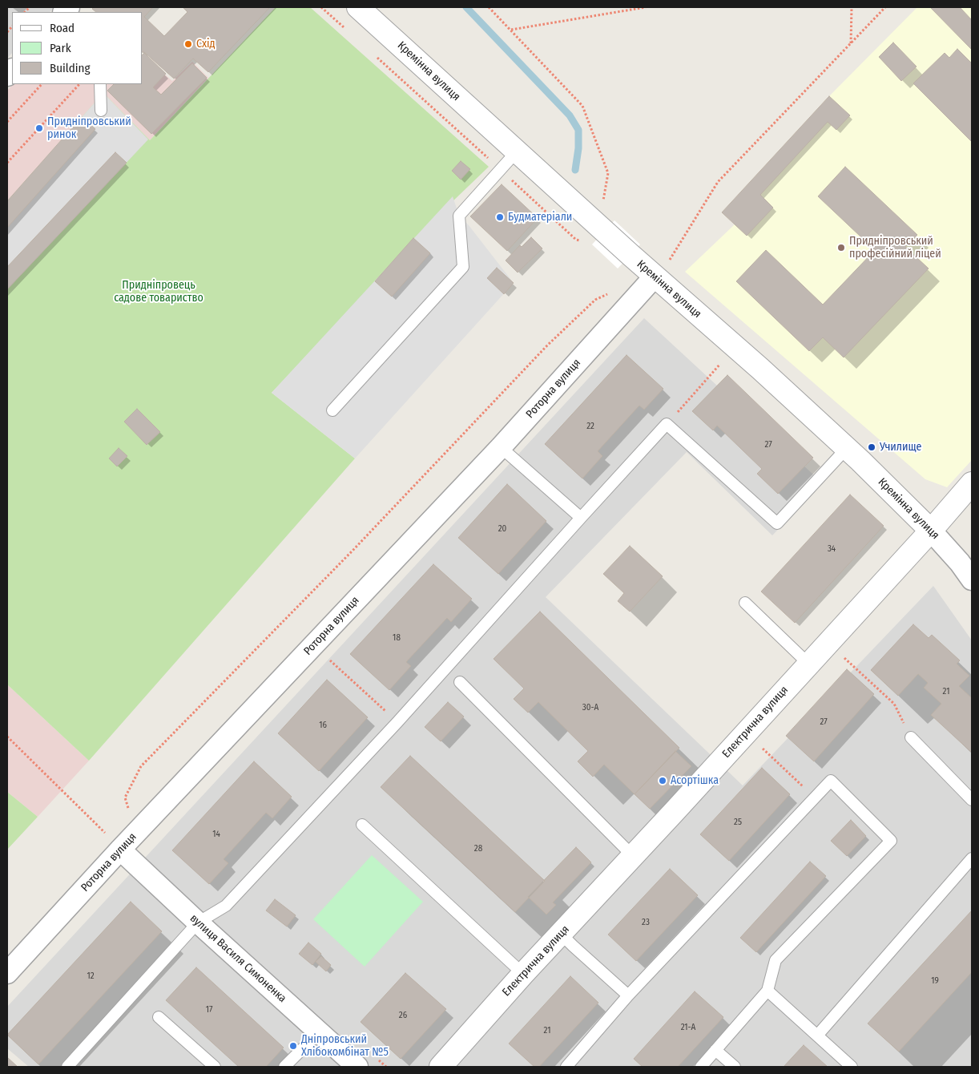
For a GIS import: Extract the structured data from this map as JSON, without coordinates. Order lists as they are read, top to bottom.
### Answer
{
  "streets": {
    "street": [
      "Кремінна вулиця",
      "Роторна вулиця",
      "Електрична вулиця",
      "вулиця Василя Симоненка"
    ]
  },
  "crossings": [
    ["Кремінна вулиця", "Роторна вулиця"],
    ["Кремінна вулиця", "Електрична вулиця"],
    ["Роторна вулиця", "вулиця Василя Симоненка"]
  ],
  "parks": ["Придніпровець садове товариство"],
  "places": [
    "Схід",
    "Придніпровський ринок",
    "Будматеріали",
    "Придніпровський професійний ліцей",
    "Училище",
    "Асортішка",
    "Дніпровський Хлібокомбінат №5"
  ],
  "house_numbers": [
    "22",
    "27",
    "20",
    "34",
    "18",
    "21",
    "30-А",
    "27",
    "16",
    "25",
    "14",
    "28",
    "23",
    "12",
    "19",
    "17",
    "26",
    "21-А",
    "21"
  ],
  "legend": ["Road", "Park", "Building"]
}
